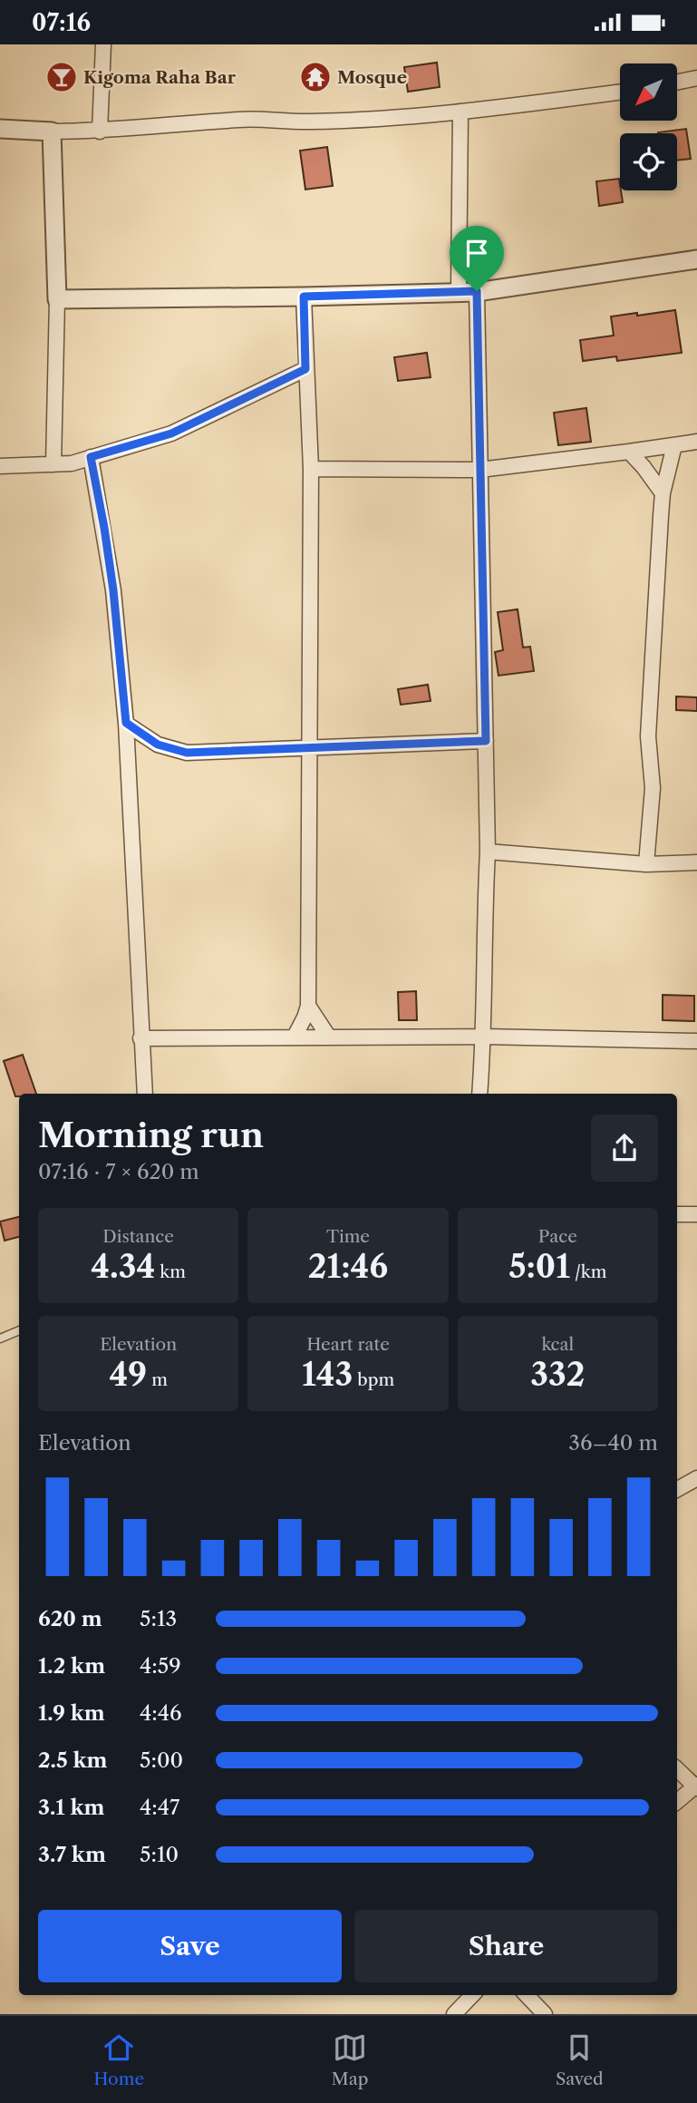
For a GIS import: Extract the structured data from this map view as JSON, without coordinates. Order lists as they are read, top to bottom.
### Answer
{
  "places": {
    "bar": ["Kigoma Raha Bar"],
    "temple": ["Mosque"]
  },
  "north": "bottom left",
  "page": {
    "status": "07:16",
    "heading": ["Morning run", "07:16 · 7 × 620 m"],
    "stats": [
      ["Distance", "4.34 km"],
      ["Time", "21:46"],
      ["Pace", "5:01 /km"],
      ["Elevation", "49 m"],
      ["Heart rate", "143 bpm"],
      ["kcal", "332"]
    ],
    "chart": ["Elevation", "36–40 m"],
    "list": [
      {
        "name": "620 m",
        "note": "5:13"
      },
      {
        "name": "1.2 km",
        "note": "4:59"
      },
      {
        "name": "1.9 km",
        "note": "4:46"
      },
      {
        "name": "2.5 km",
        "note": "5:00"
      },
      {
        "name": "3.1 km",
        "note": "4:47"
      },
      {
        "name": "3.7 km",
        "note": "5:10"
      }
    ],
    "buttons": ["Save", "Share"],
    "tabs": ["Home", "Map", "Saved"]
  }
}
